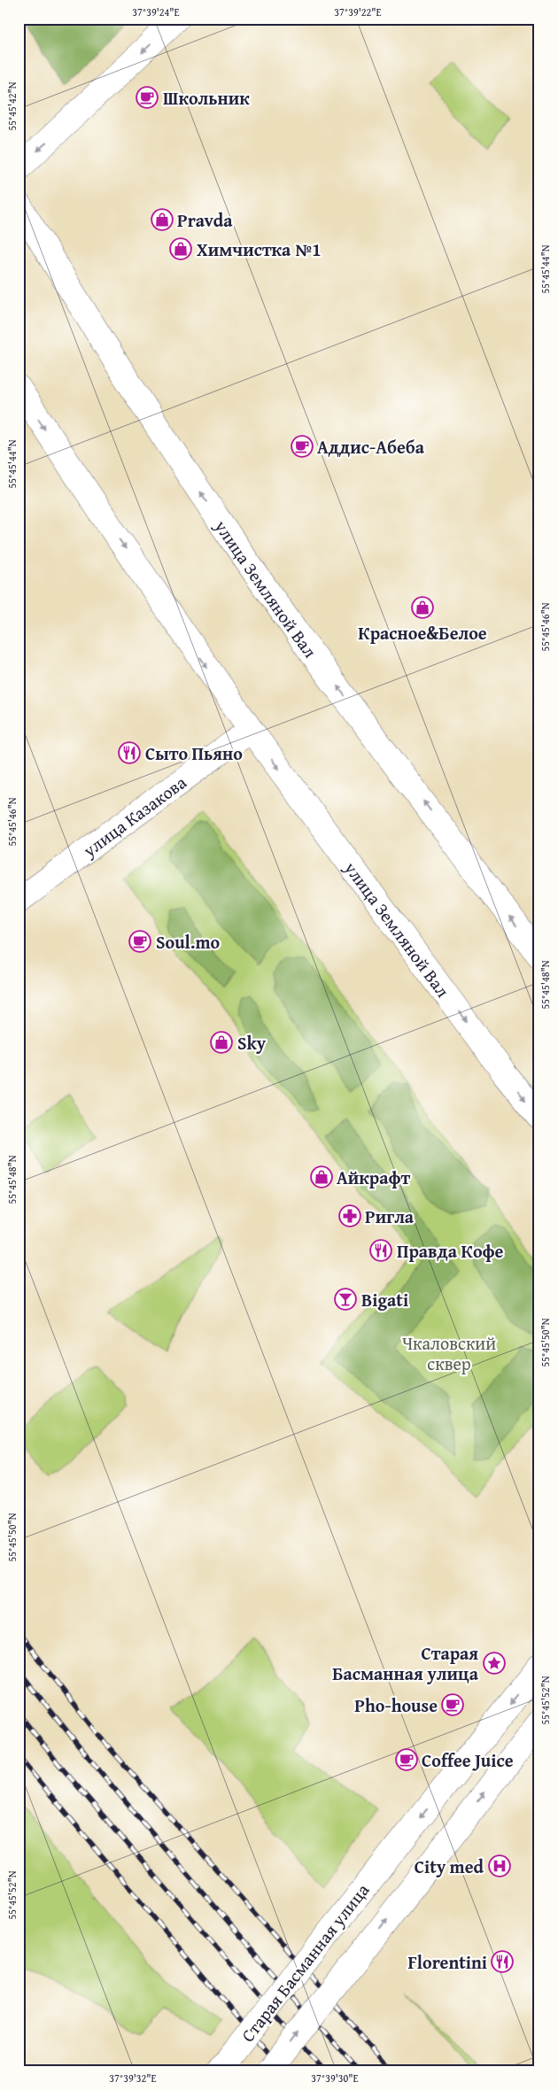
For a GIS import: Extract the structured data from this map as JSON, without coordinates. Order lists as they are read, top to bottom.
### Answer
{
  "streets": {
    "main road": ["улица Земляной Вал", "улица Казакова", "Старая Басманная улица"]
  },
  "crossings": [
    ["улица Земляной Вал", "улица Казакова"]
  ],
  "parks": ["Чкаловский сквер"],
  "places": {
    "cafe": [
      "Школьник",
      "Аддис-Абеба",
      "Soul.mo",
      "Pho-house",
      "Coffee Juice"
    ],
    "shop": [
      "Pravda",
      "Химчистка №1",
      "Красное&Белое",
      "Sky",
      "Айкрафт"
    ],
    "restaurant": ["Сыто Пьяно", "Правда Кофе", "Florentini"],
    "pharmacy": ["Ригла"],
    "bar": ["Bigati"],
    "place": ["Старая Басманная улица"],
    "hospital": ["City med"]
  },
  "coordinates": [
    "37°39'24\"E",
    "37°39'22\"E",
    "55°45'42\"N",
    "55°45'44\"N",
    "55°45'46\"N",
    "55°45'48\"N",
    "55°45'50\"N",
    "55°45'52\"N",
    "37°39'32\"E",
    "37°39'30\"E"
  ]
}
